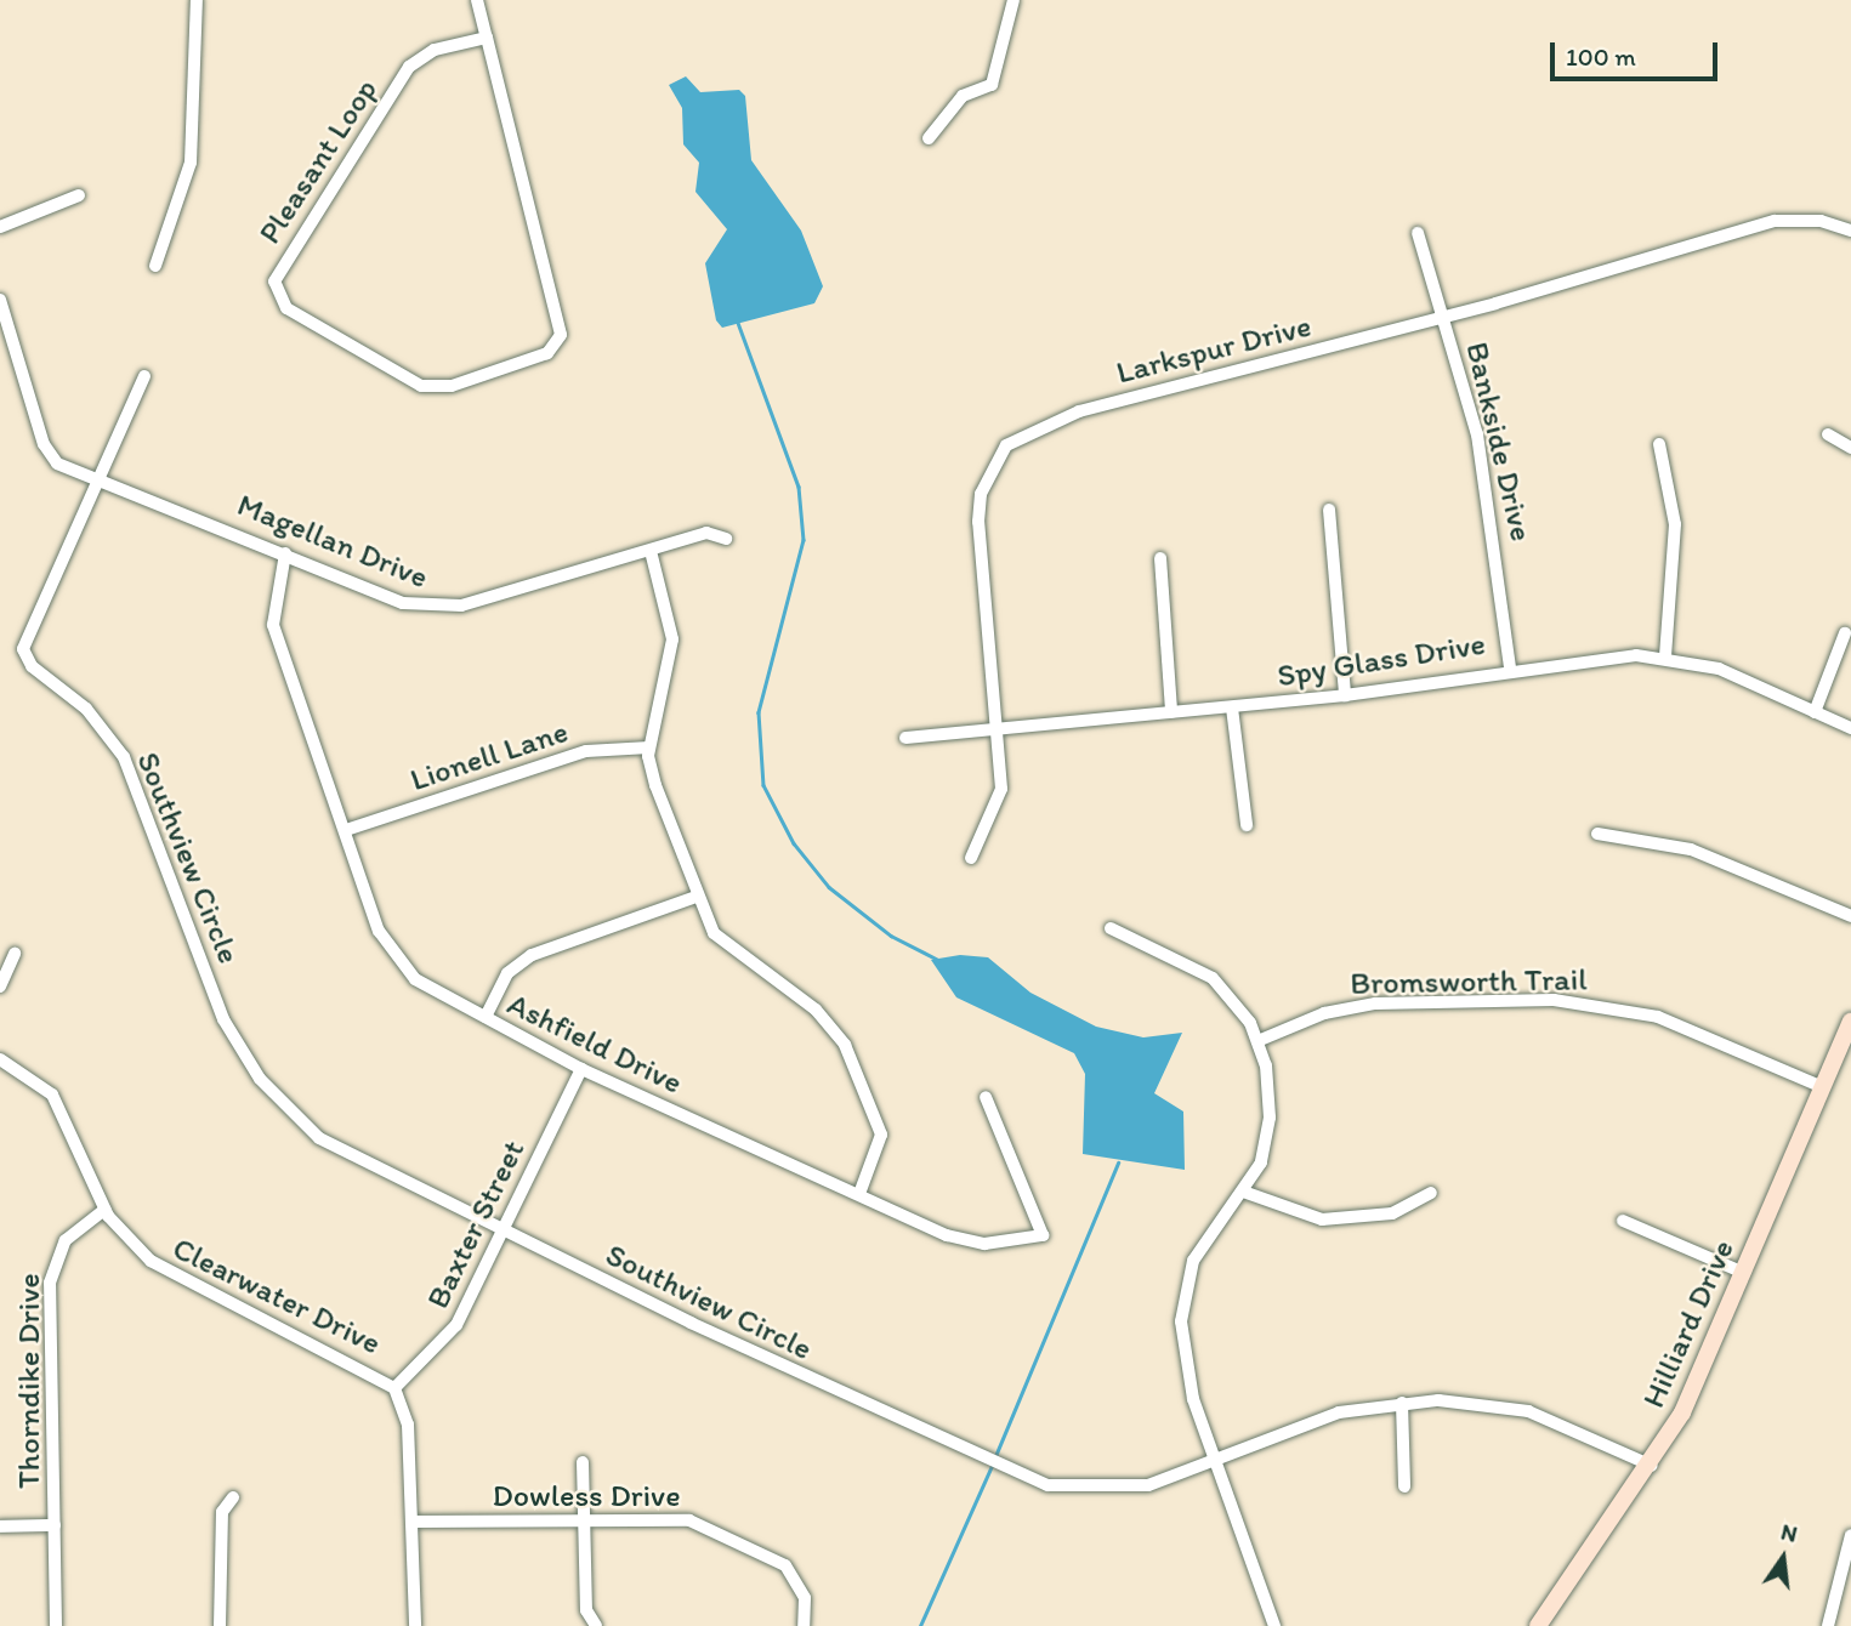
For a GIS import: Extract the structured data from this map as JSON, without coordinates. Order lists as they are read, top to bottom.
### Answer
{
  "streets": {
    "street": [
      "Pleasant Loop",
      "Larkspur Drive",
      "Bankside Drive",
      "Magellan Drive",
      "Spy Glass Drive",
      "Lionell Lane",
      "Southview Circle",
      "Bromsworth Trail",
      "Ashfield Drive",
      "Baxter Street",
      "Clearwater Drive",
      "Hilliard Drive",
      "Thorndike Drive",
      "Dowless Drive"
    ]
  },
  "crossings": [
    ["Larkspur Drive", "Bankside Drive"],
    ["Larkspur Drive", "Spy Glass Drive"],
    ["Bankside Drive", "Spy Glass Drive"],
    ["Magellan Drive", "Southview Circle"],
    ["Magellan Drive", "Ashfield Drive"],
    ["Lionell Lane", "Ashfield Drive"],
    ["Southview Circle", "Baxter Street"],
    ["Southview Circle", "Hilliard Drive"],
    ["Bromsworth Trail", "Hilliard Drive"],
    ["Ashfield Drive", "Baxter Street"],
    ["Baxter Street", "Clearwater Drive"],
    ["Clearwater Drive", "Thorndike Drive"],
    ["Clearwater Drive", "Dowless Drive"]
  ],
  "scale_bar": "100 m",
  "north": "top"
}
